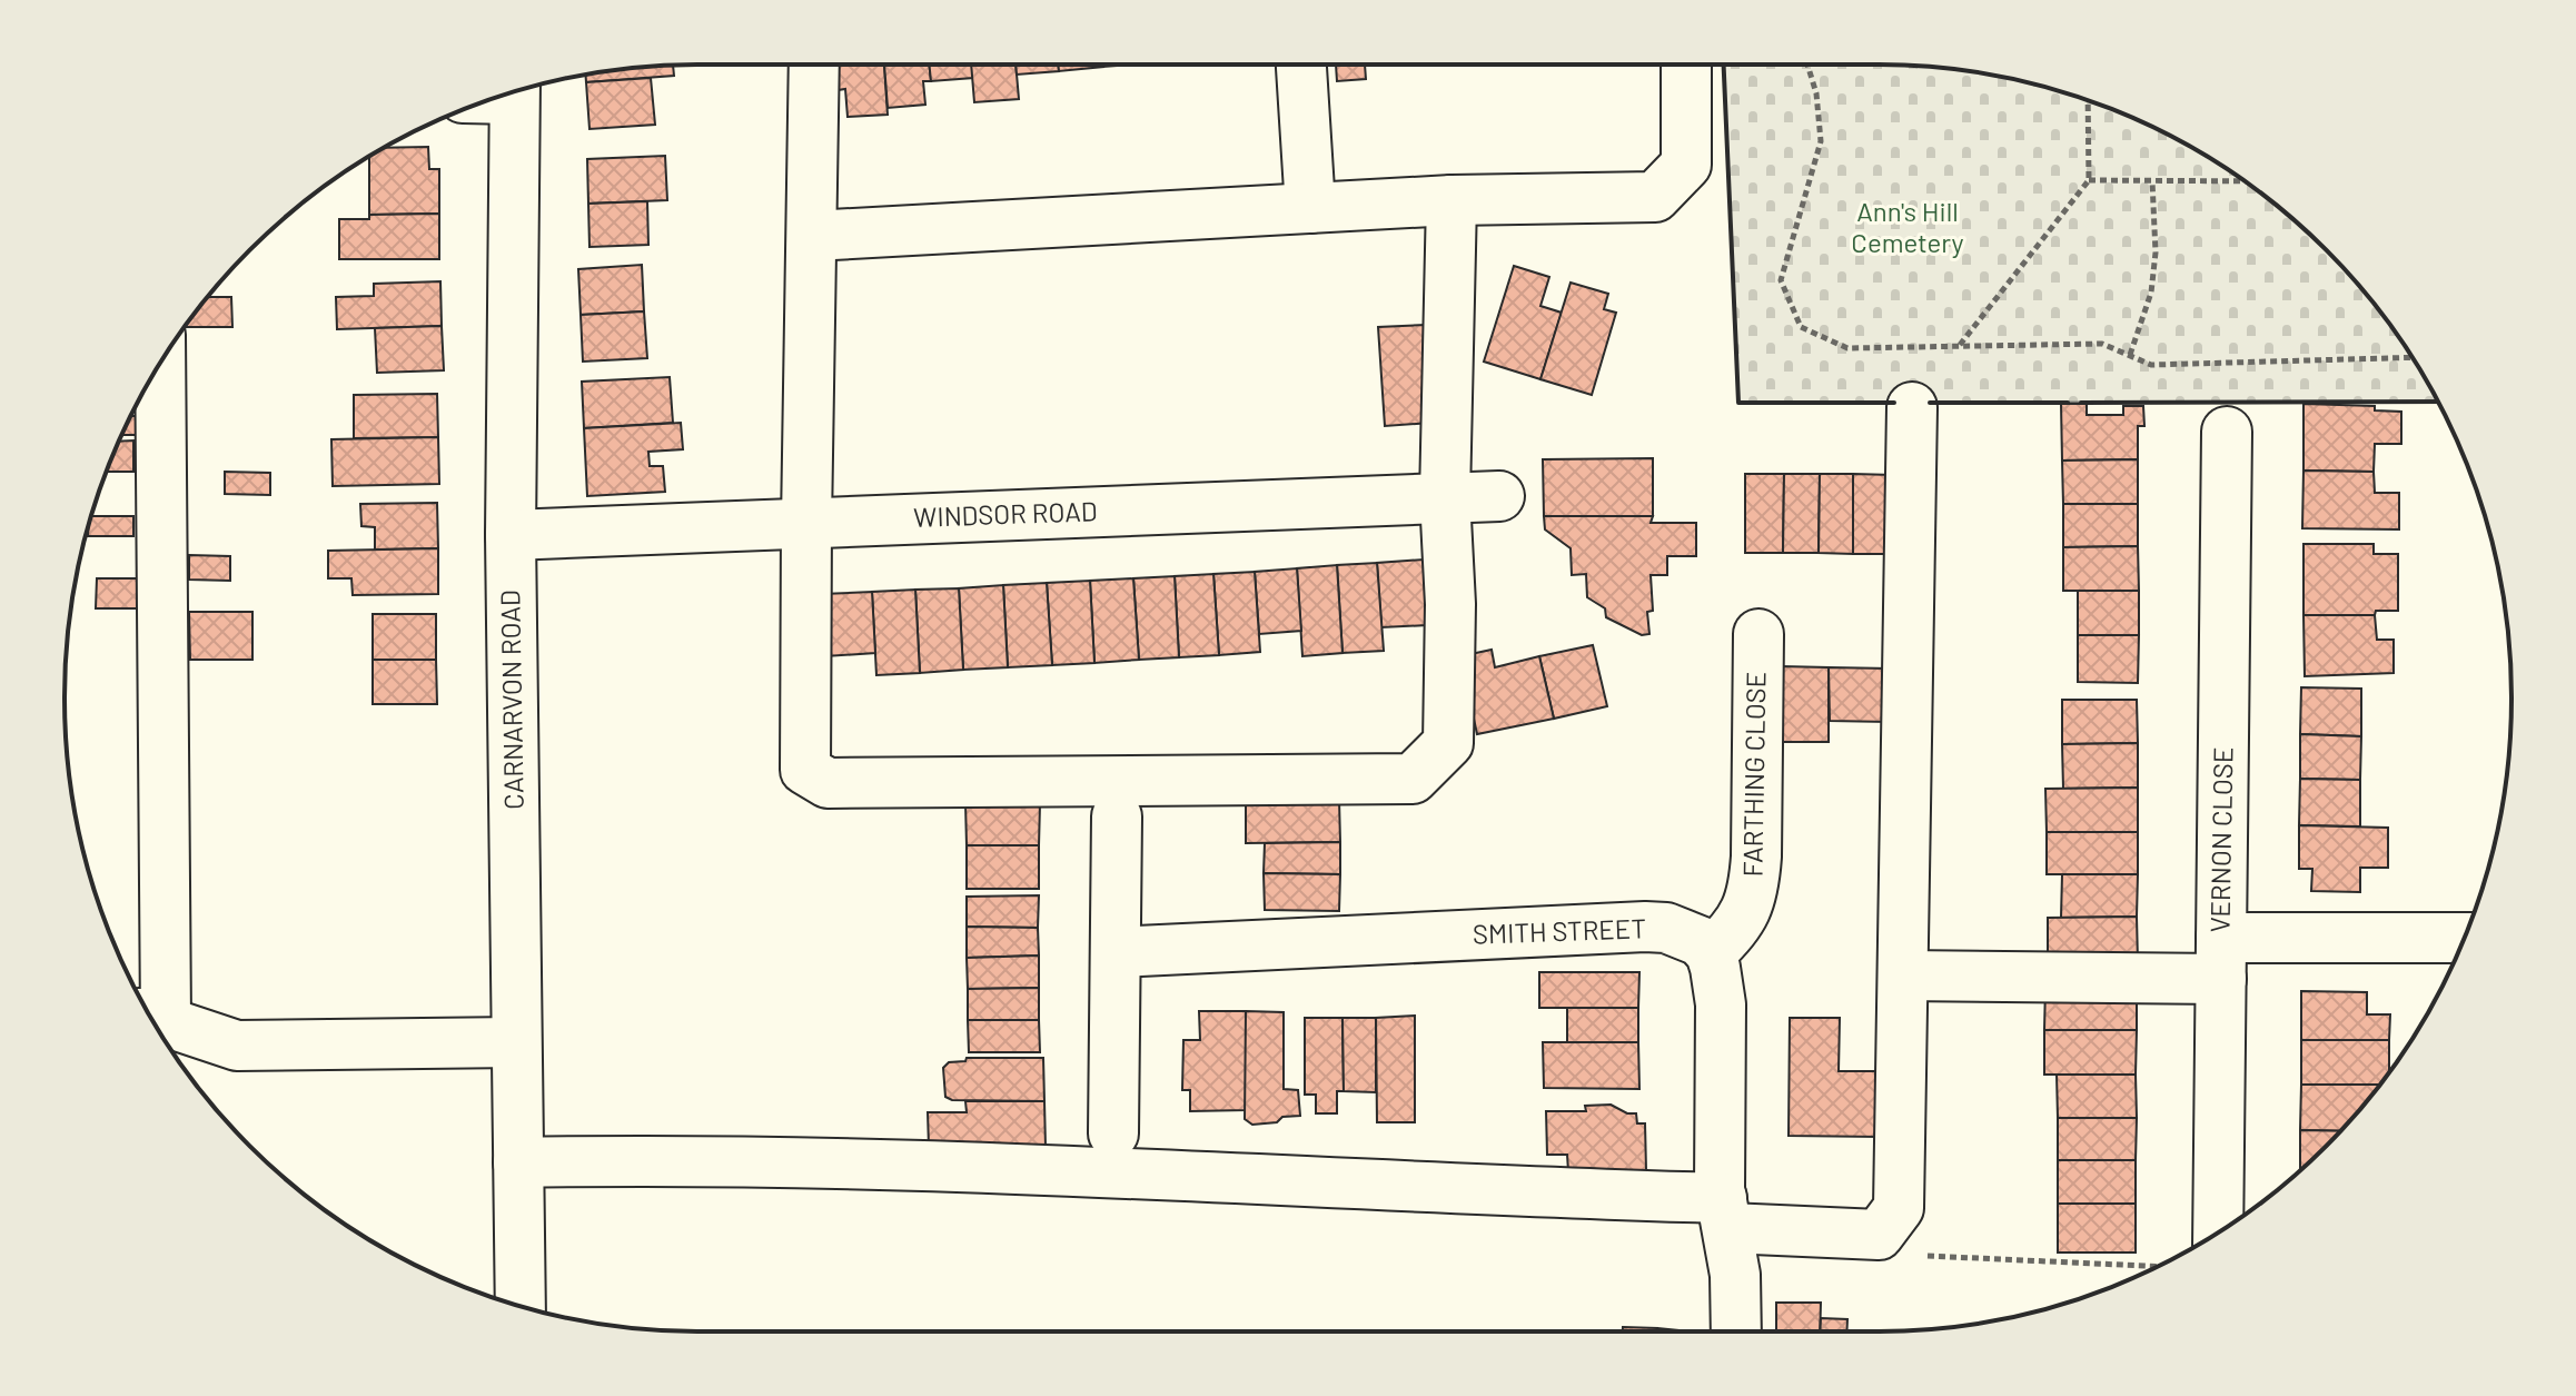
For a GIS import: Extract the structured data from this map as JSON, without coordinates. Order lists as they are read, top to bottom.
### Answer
{
  "streets": {
    "street": [
      "WINDSOR ROAD",
      "CARNARVON ROAD",
      "FARTHING CLOSE",
      "VERNON CLOSE",
      "SMITH STREET"
    ]
  },
  "crossings": [
    ["WINDSOR ROAD", "CARNARVON ROAD"],
    ["FARTHING CLOSE", "SMITH STREET"]
  ],
  "parks": ["Ann's Hill Cemetery"]
}
